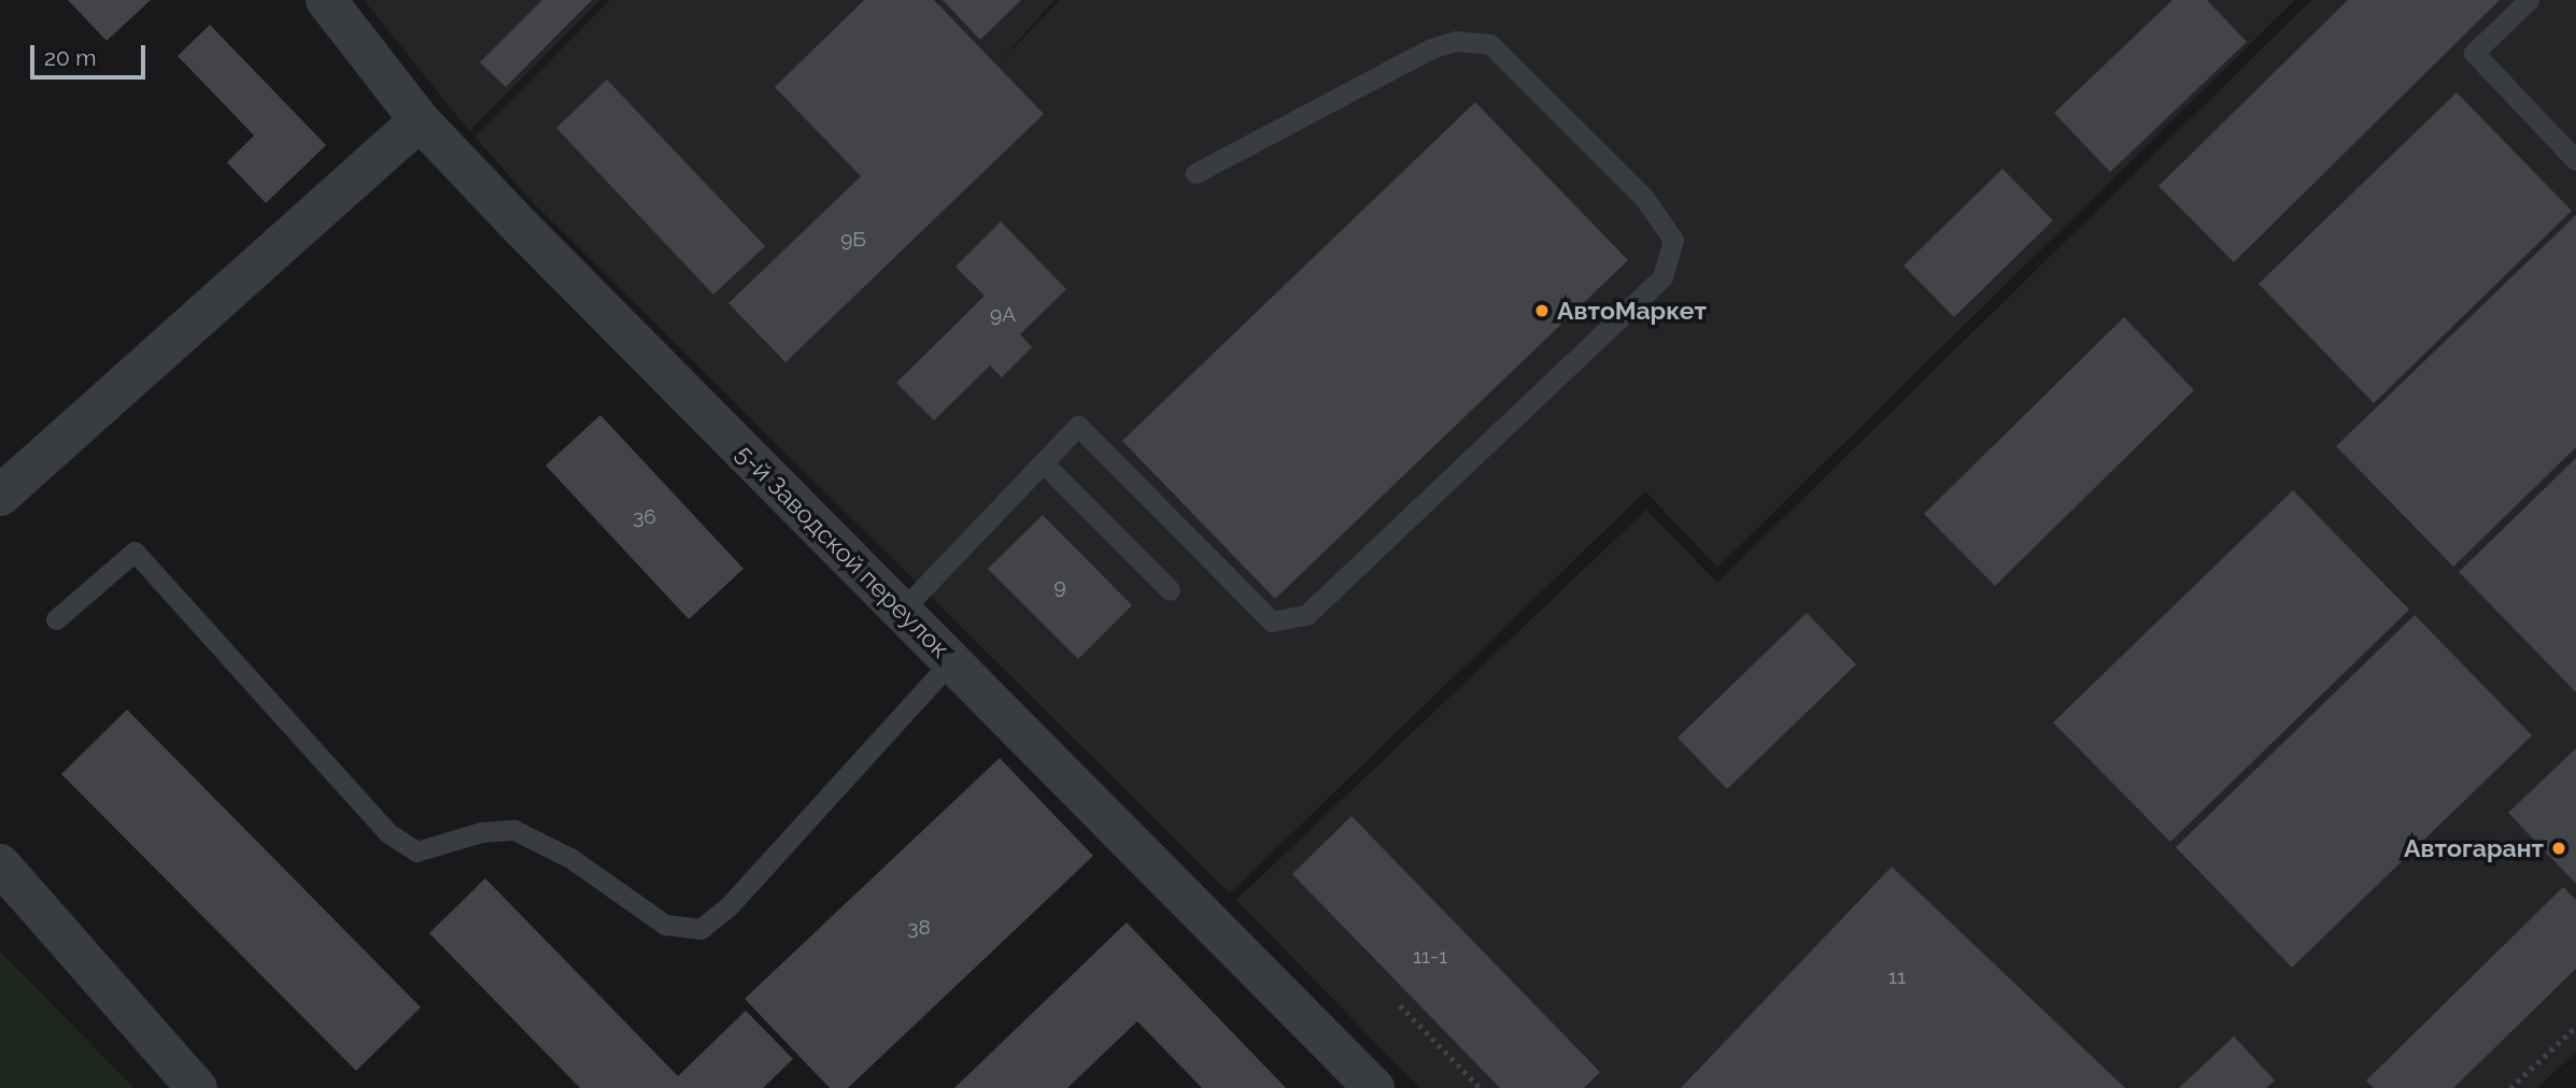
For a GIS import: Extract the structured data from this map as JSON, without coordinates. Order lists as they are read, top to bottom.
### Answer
{
  "streets": {
    "street": ["5-й Заводской переулок"]
  },
  "places": ["АвтоМаркет", "Автогарант"],
  "house_numbers": [
    "9Б",
    "9А",
    "36",
    "9",
    "38",
    "11-1",
    "11"
  ],
  "scale_bar": "20 m"
}
